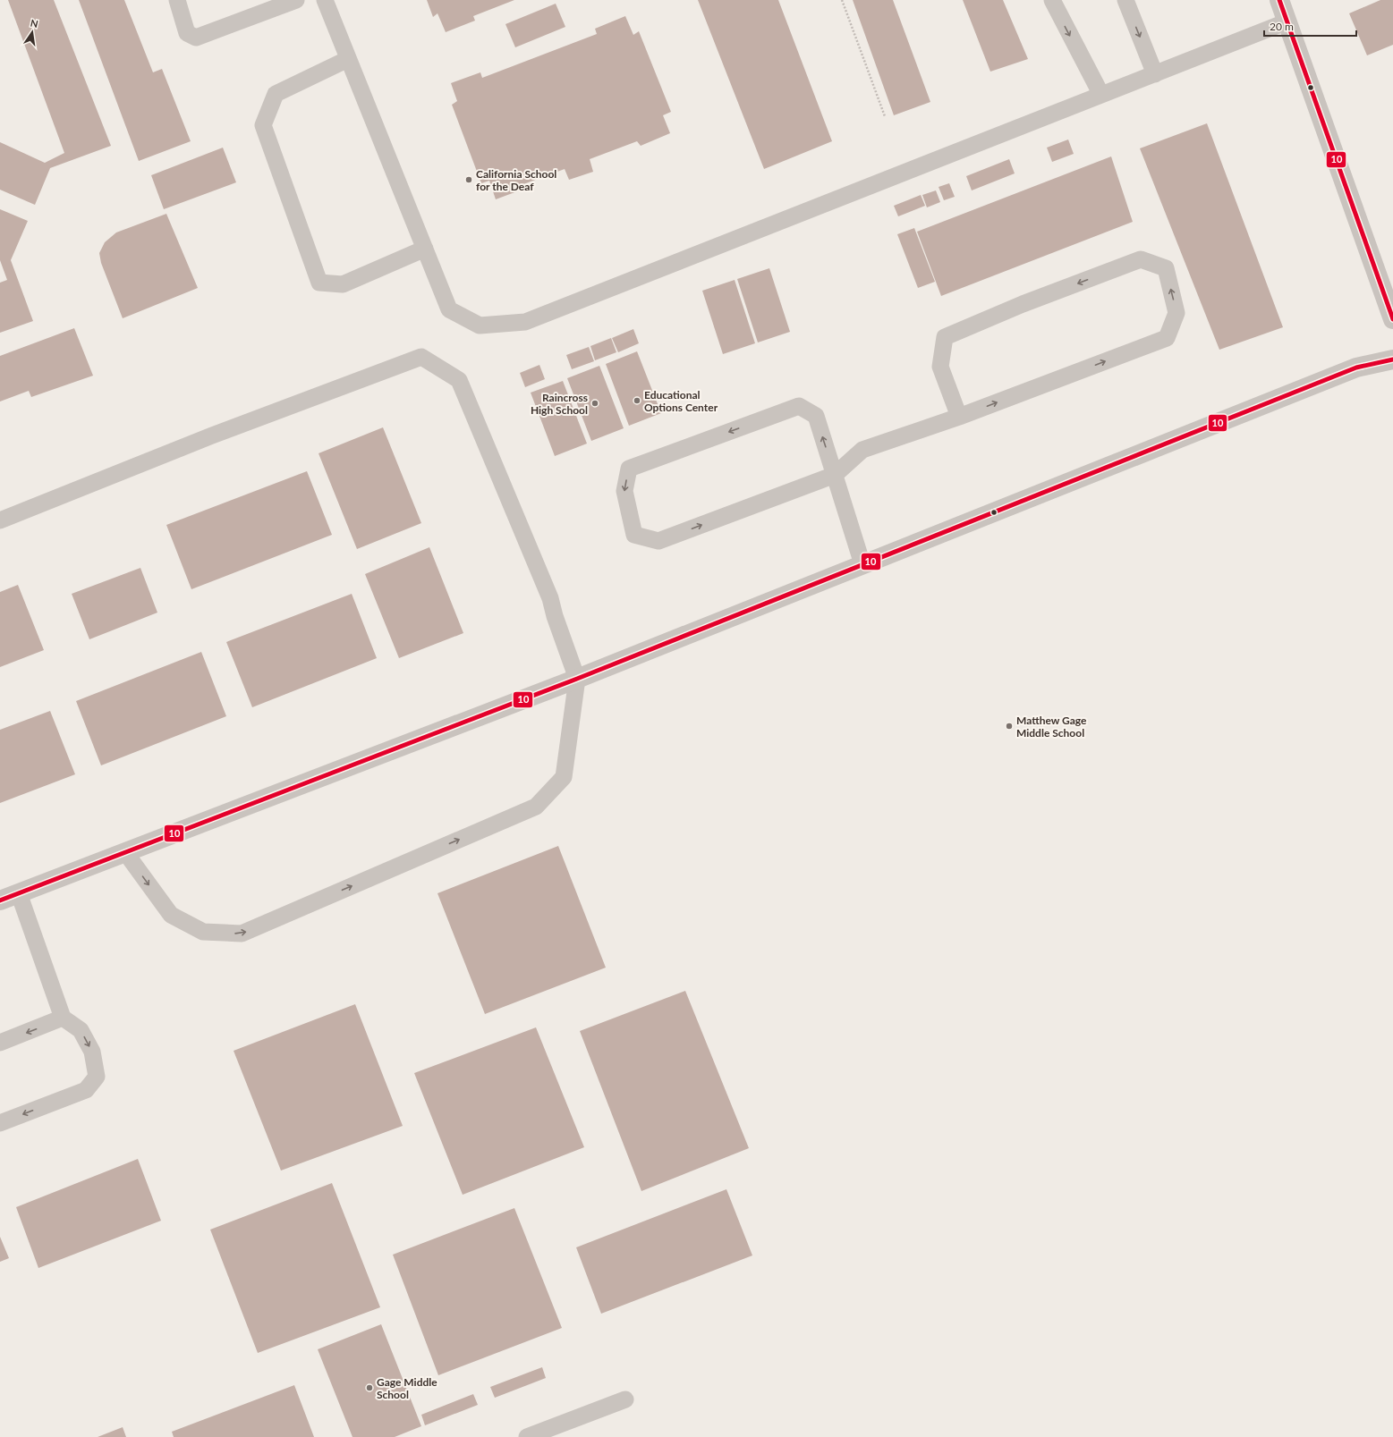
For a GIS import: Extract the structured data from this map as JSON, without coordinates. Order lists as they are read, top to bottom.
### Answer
{
  "places": [
    "California School for the Deaf",
    "Educational Options Center",
    "Raincross High School",
    "Matthew Gage Middle School",
    "Gage Middle School"
  ],
  "lines": ["transit line 10"],
  "scale_bar": "20 m",
  "north": "top"
}
